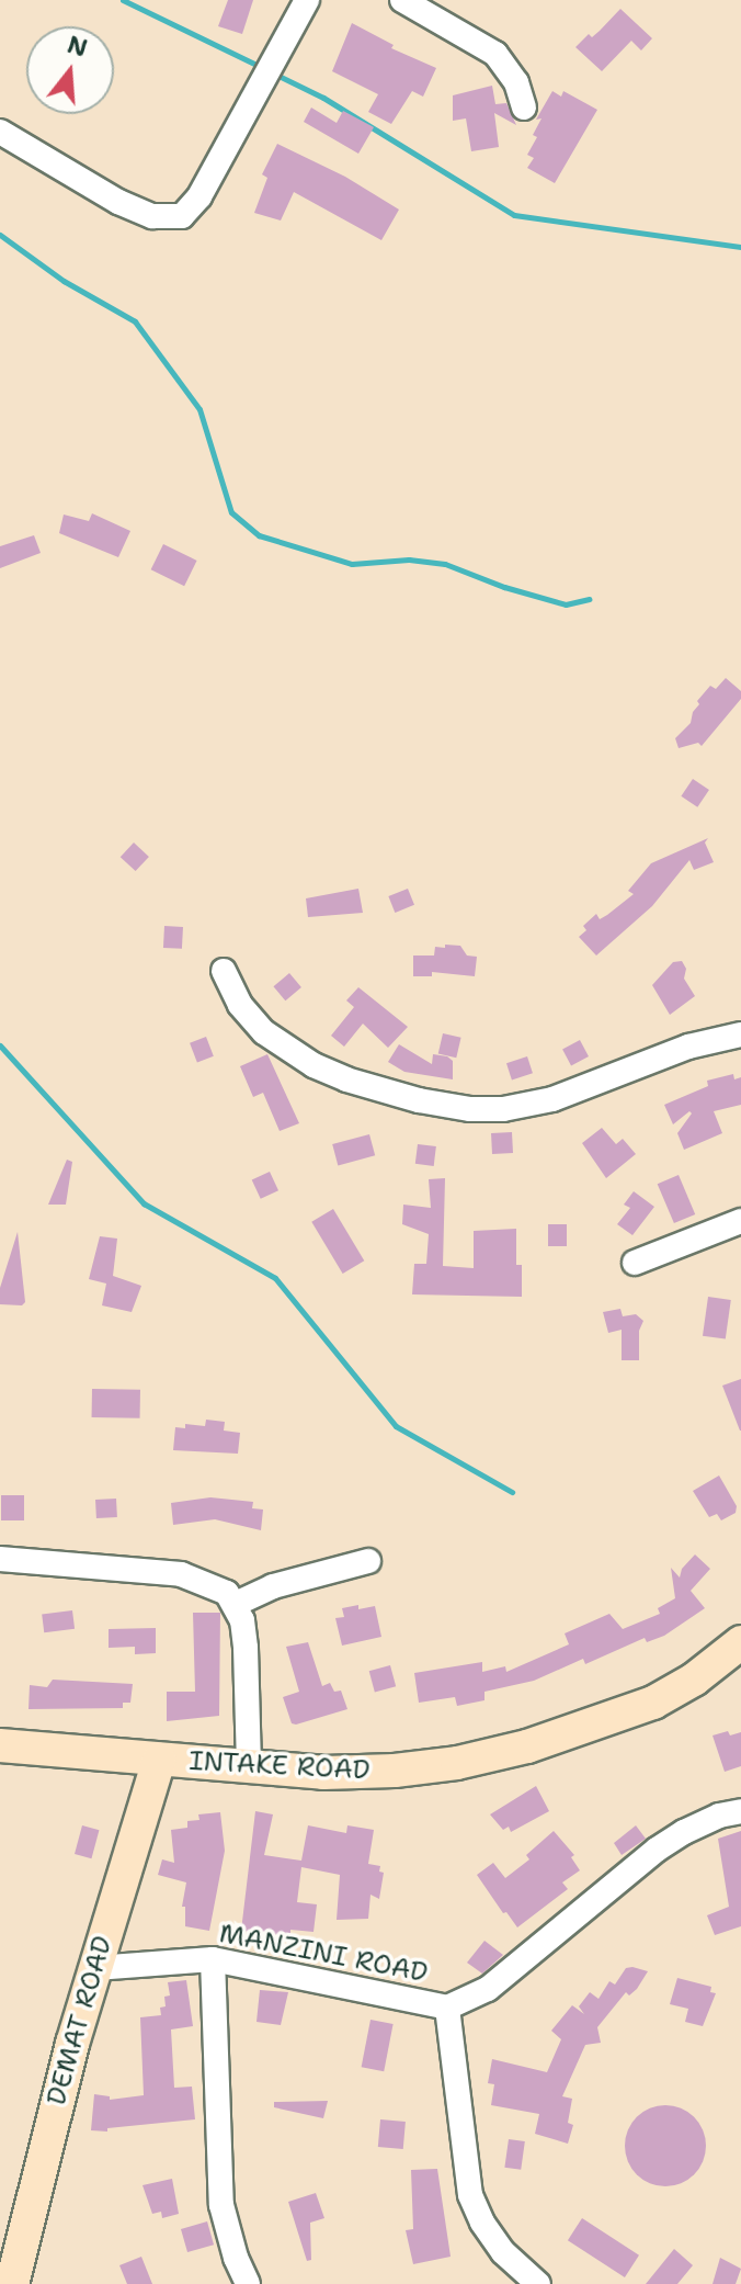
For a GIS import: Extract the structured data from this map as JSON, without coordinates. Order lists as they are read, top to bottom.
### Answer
{
  "streets": {
    "street": ["INTAKE ROAD", "MANZINI ROAD", "DEMAT ROAD"]
  },
  "crossings": [
    ["INTAKE ROAD", "DEMAT ROAD"],
    ["MANZINI ROAD", "DEMAT ROAD"]
  ],
  "north": "top"
}
